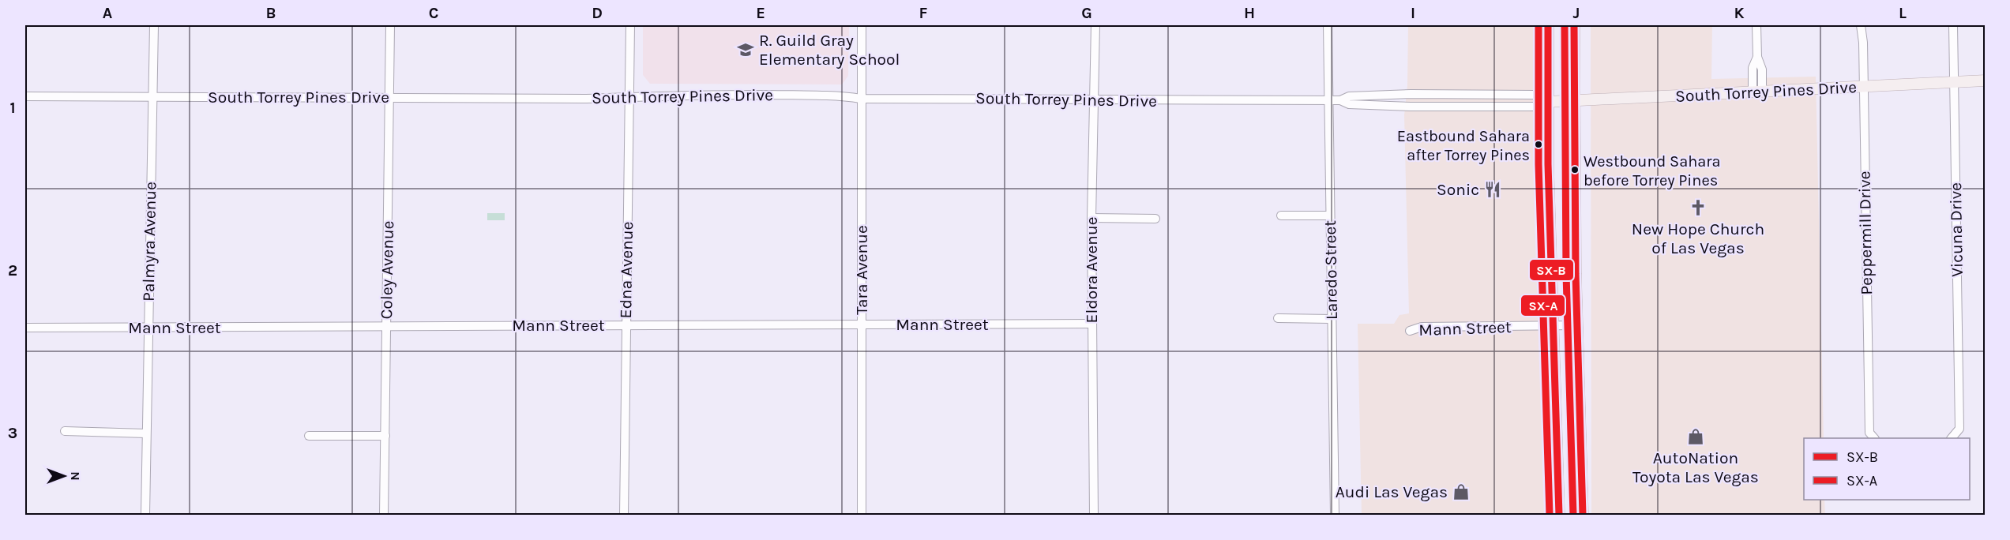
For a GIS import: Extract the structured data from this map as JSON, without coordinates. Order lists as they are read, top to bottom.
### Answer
{
  "streets": {
    "main road": ["South Torrey Pines Drive"],
    "street": [
      "Vicuna Drive",
      "Peppermill Drive",
      "Palmyra Avenue",
      "Coley Avenue",
      "Edna Avenue",
      "Tara Avenue",
      "Eldora Avenue",
      "Laredo Street",
      "Mann Street"
    ]
  },
  "crossings": [
    ["South Torrey Pines Drive", "Vicuna Drive"],
    ["South Torrey Pines Drive", "Peppermill Drive"],
    ["South Torrey Pines Drive", "Palmyra Avenue"],
    ["South Torrey Pines Drive", "Coley Avenue"],
    ["South Torrey Pines Drive", "Edna Avenue"],
    ["South Torrey Pines Drive", "Tara Avenue"],
    ["South Torrey Pines Drive", "Eldora Avenue"],
    ["South Torrey Pines Drive", "Laredo Street"],
    ["Palmyra Avenue", "Mann Street"],
    ["Coley Avenue", "Mann Street"],
    ["Edna Avenue", "Mann Street"],
    ["Tara Avenue", "Mann Street"],
    ["Eldora Avenue", "Mann Street"]
  ],
  "places": {
    "school or university": ["R. Guild Gray Elementary School"],
    "other": ["Eastbound Sahara after Torrey Pines", "Westbound Sahara before Torrey Pines"],
    "restaurant": ["Sonic"],
    "church": ["New Hope Church of Las Vegas"],
    "shop": ["AutoNation Toyota Las Vegas", "Audi Las Vegas"]
  },
  "lines": ["transit line SX-B", "transit line SX-A"],
  "legend": ["SX-B", "SX-A"],
  "north": "right",
  "grid": {
    "columns": [
      "A",
      "B",
      "C",
      "D",
      "E",
      "F",
      "G",
      "H",
      "I",
      "J",
      "K",
      "L"
    ],
    "rows": ["1", "2", "3"]
  }
}
